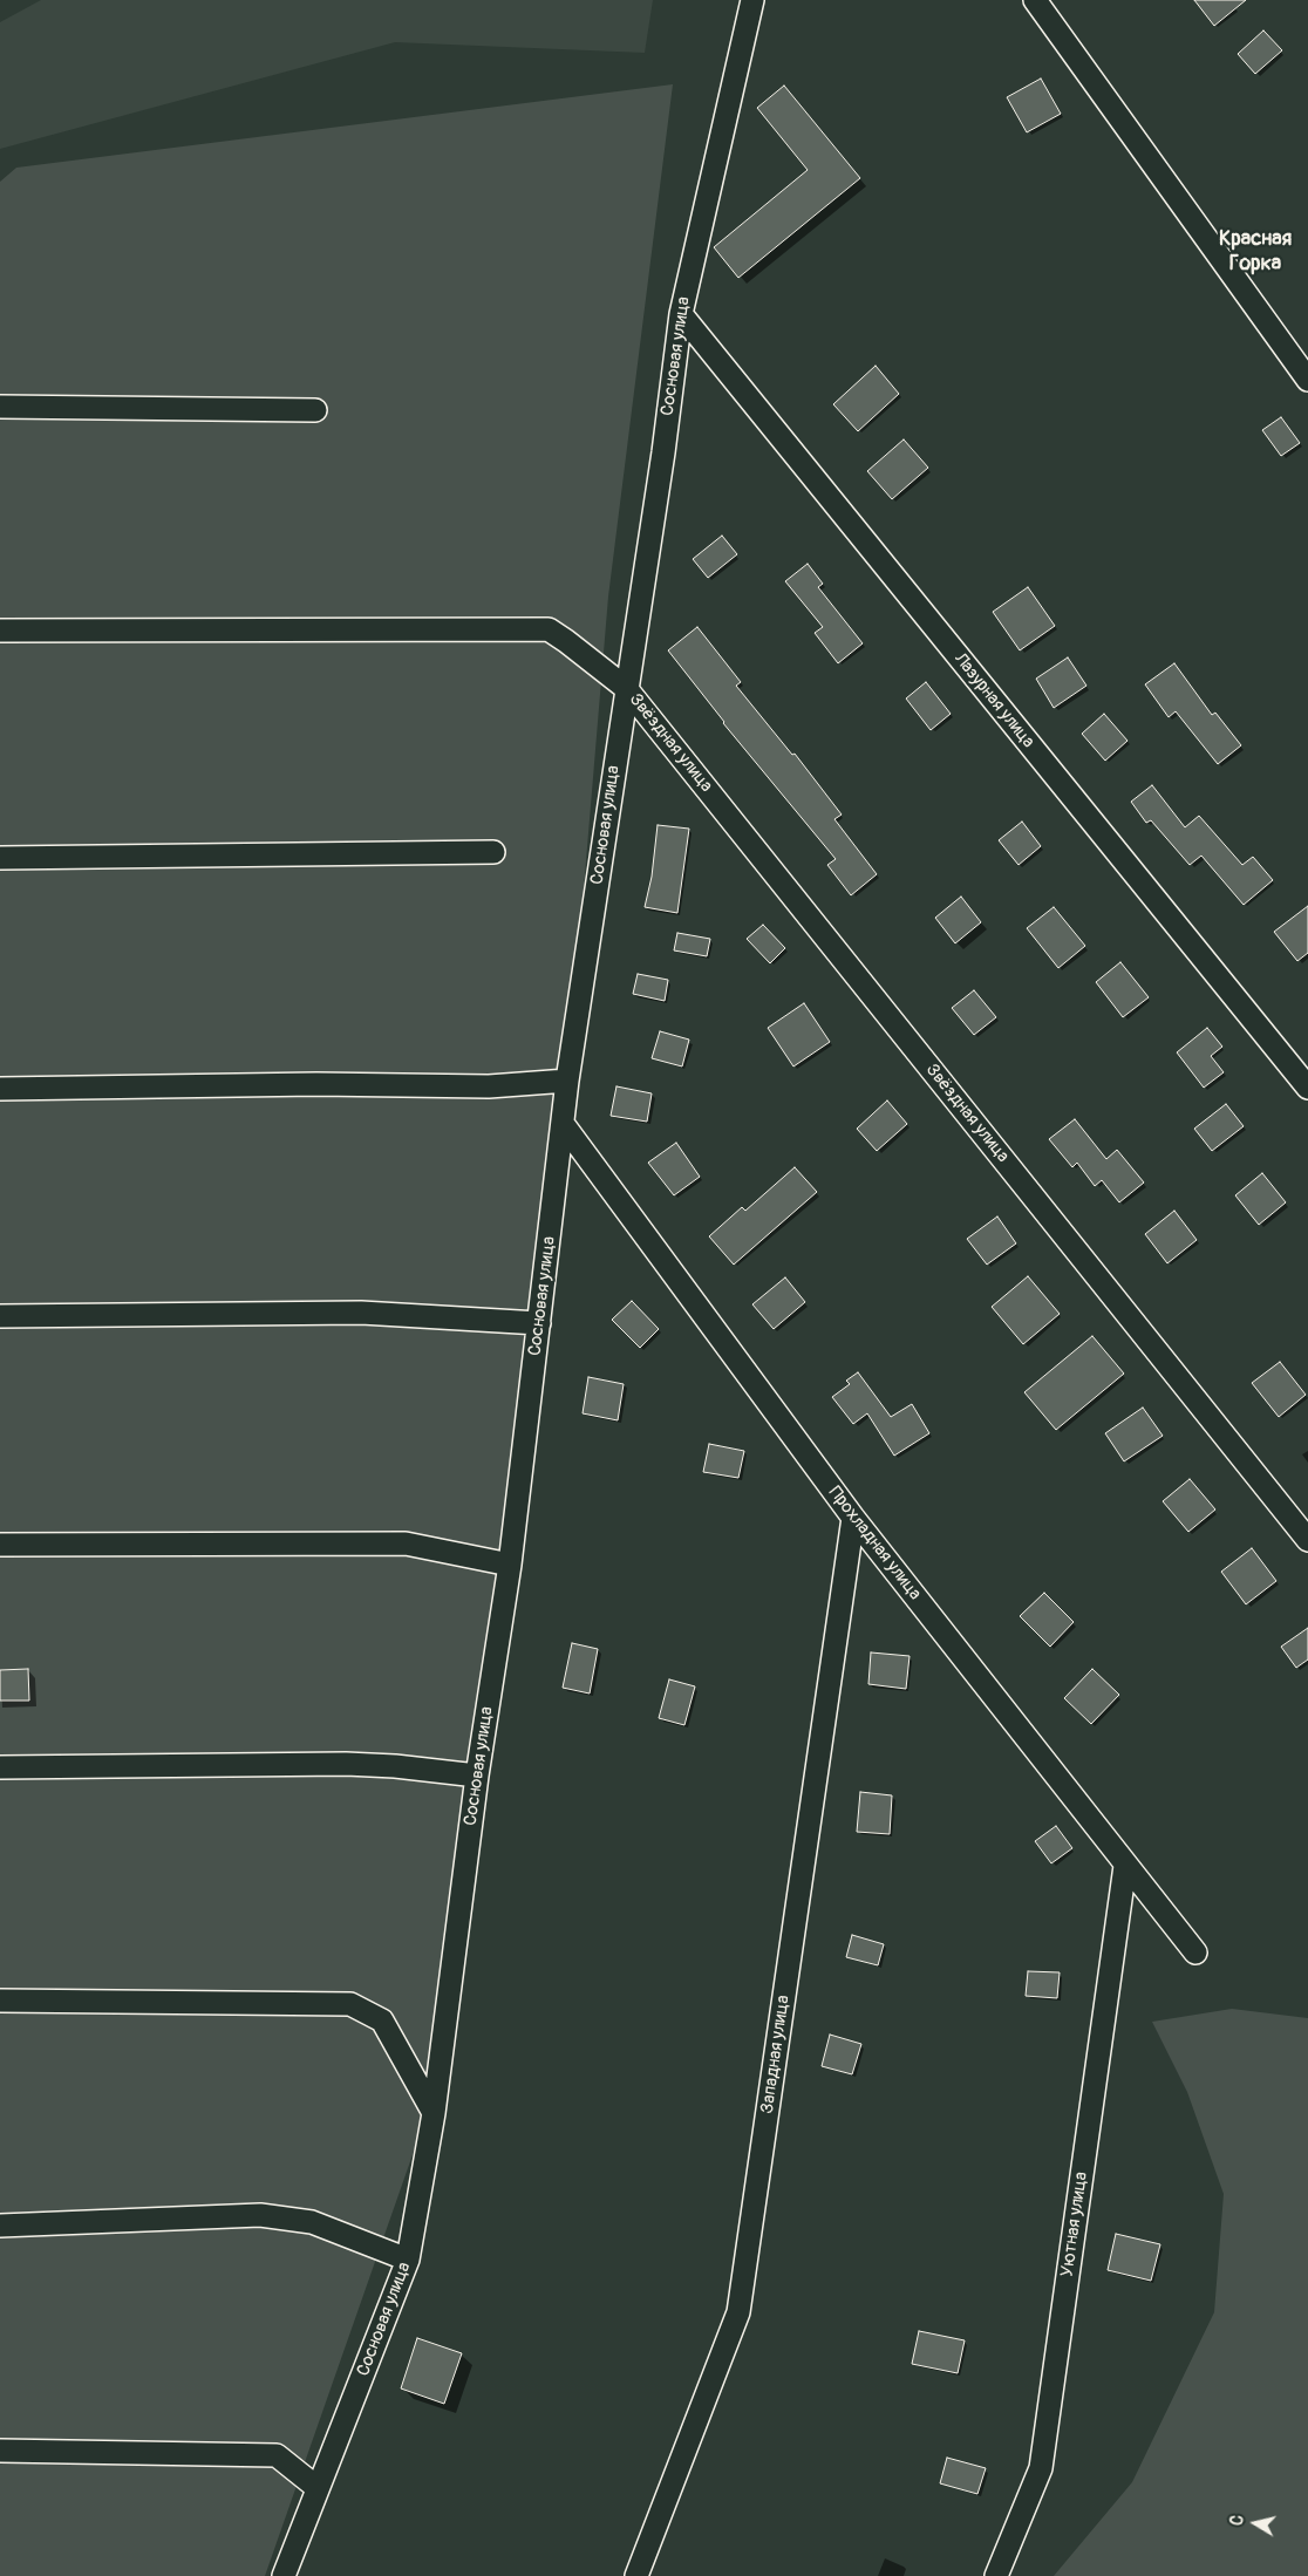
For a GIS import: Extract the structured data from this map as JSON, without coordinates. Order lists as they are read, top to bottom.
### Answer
{
  "streets": {
    "street": [
      "Сосновая улица",
      "Лазурная улица",
      "Звёздная улица",
      "Прохладная улица",
      "Западная улица",
      "Уютная улица"
    ]
  },
  "crossings": [
    ["Сосновая улица", "Лазурная улица"],
    ["Сосновая улица", "Звёздная улица"],
    ["Сосновая улица", "Прохладная улица"],
    ["Прохладная улица", "Западная улица"],
    ["Прохладная улица", "Уютная улица"]
  ],
  "districts": ["Красная Горка"],
  "north": "left"
}
